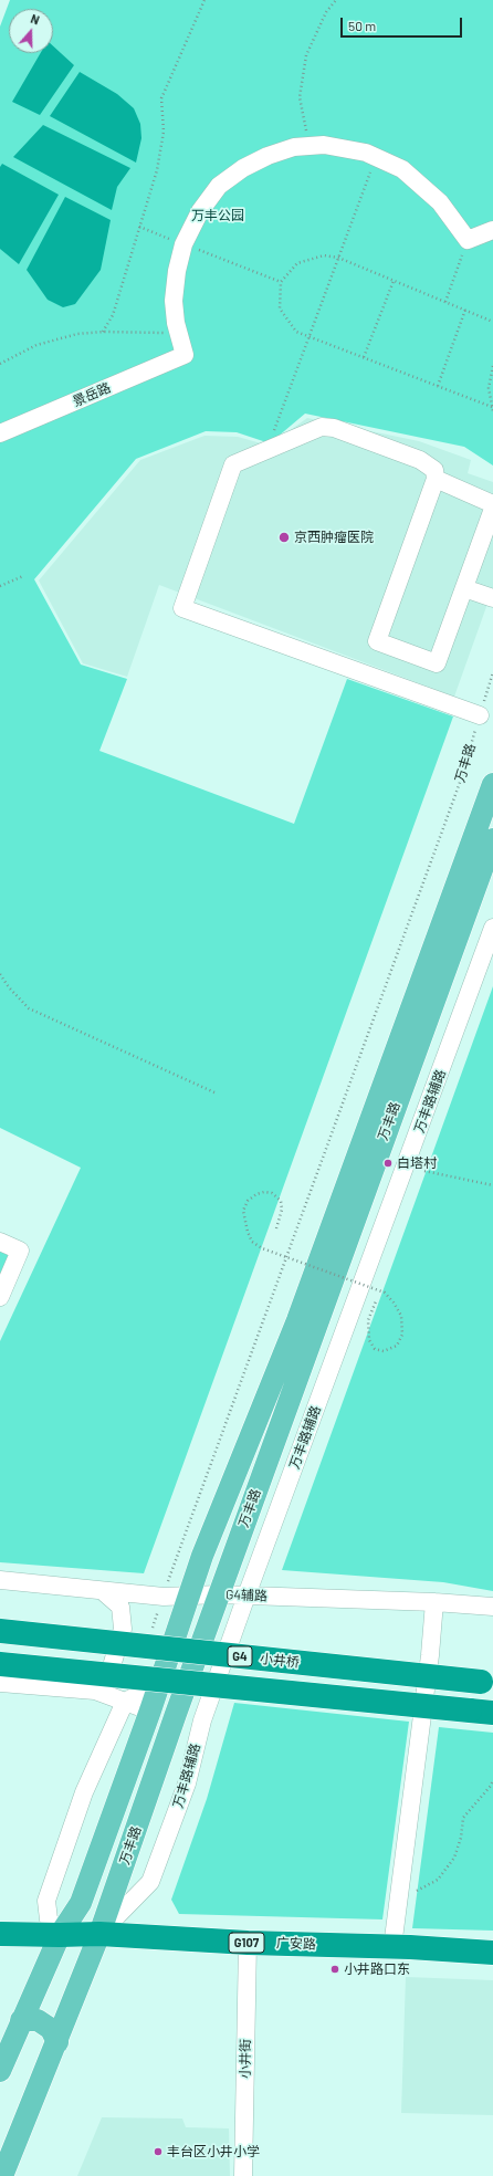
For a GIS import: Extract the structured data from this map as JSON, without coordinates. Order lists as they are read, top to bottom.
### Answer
{
  "streets": {
    "highway": [
      "G4",
      "小井桥",
      "G107",
      "广安路"
    ],
    "main road": ["万丰路"],
    "street": [
      "景岳路",
      "万丰路辅路",
      "G4辅路",
      "小井街"
    ]
  },
  "crossings": [
    ["万丰路", "万丰路辅路"],
    ["万丰路", "G4辅路"],
    ["万丰路", "G107"],
    ["万丰路", "广安路"],
    ["万丰路辅路", "G4辅路"],
    ["万丰路辅路", "G107"],
    ["万丰路辅路", "广安路"],
    ["G107", "广安路"],
    ["广安路", "小井街"]
  ],
  "parks": ["万丰公园"],
  "places": [
    "京西肿瘤医院",
    "白塔村",
    "小井路口东",
    "丰台区小井小学"
  ],
  "scale_bar": "50 m",
  "north": "top"
}
